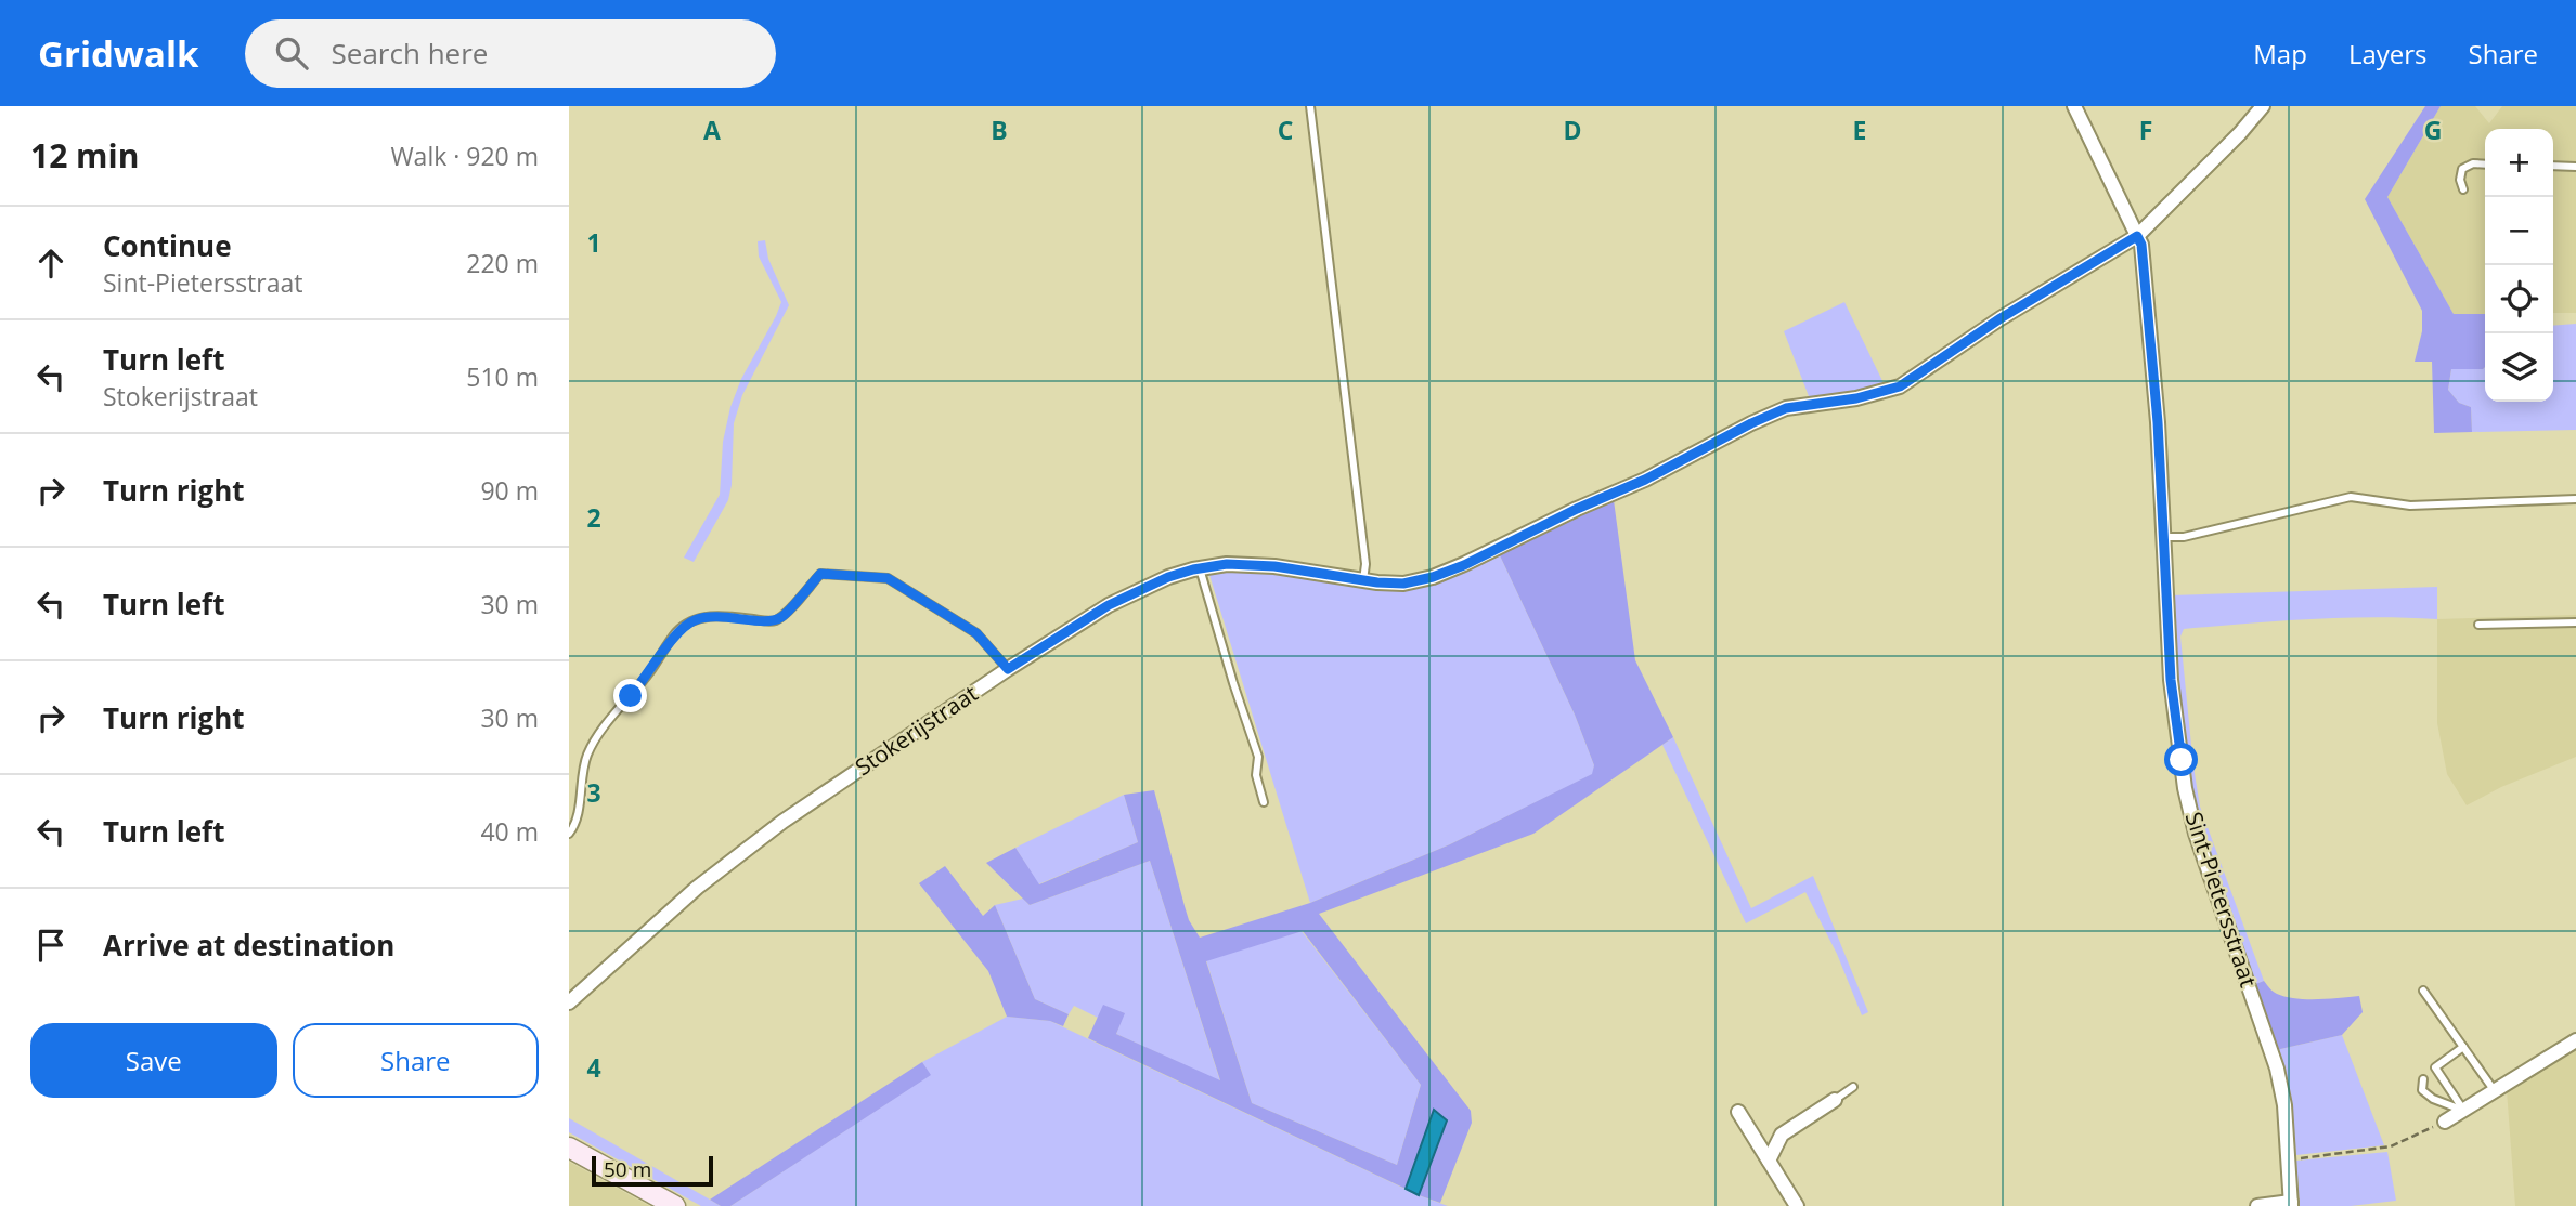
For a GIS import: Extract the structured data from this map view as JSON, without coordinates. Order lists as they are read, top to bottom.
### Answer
{
  "streets": {
    "street": ["Stokerijstraat", "Sint-Pietersstraat"]
  },
  "crossings": [
    ["Stokerijstraat", "Sint-Pietersstraat"]
  ],
  "scale_bar": "50 m",
  "page": {
    "header": "Gridwalk",
    "search": "Search here",
    "nav": ["Map", "Layers", "Share"],
    "heading": ["12 min", "Walk · 920 m"],
    "map_buttons": ["+", "−"],
    "list": [
      ["Continue", "Sint-Pietersstraat", "220 m"],
      ["Turn left", "Stokerijstraat", "510 m"],
      ["Turn right", "90 m"],
      ["Turn left", "30 m"],
      ["Turn right", "30 m"],
      ["Turn left", "40 m"],
      "Arrive at destination"
    ],
    "buttons": ["Save", "Share"],
    "scale": "50 m"
  },
  "grid": {
    "columns": [
      "A",
      "B",
      "C",
      "D",
      "E",
      "F",
      "G"
    ],
    "rows": [
      "1",
      "2",
      "3",
      "4"
    ]
  }
}
